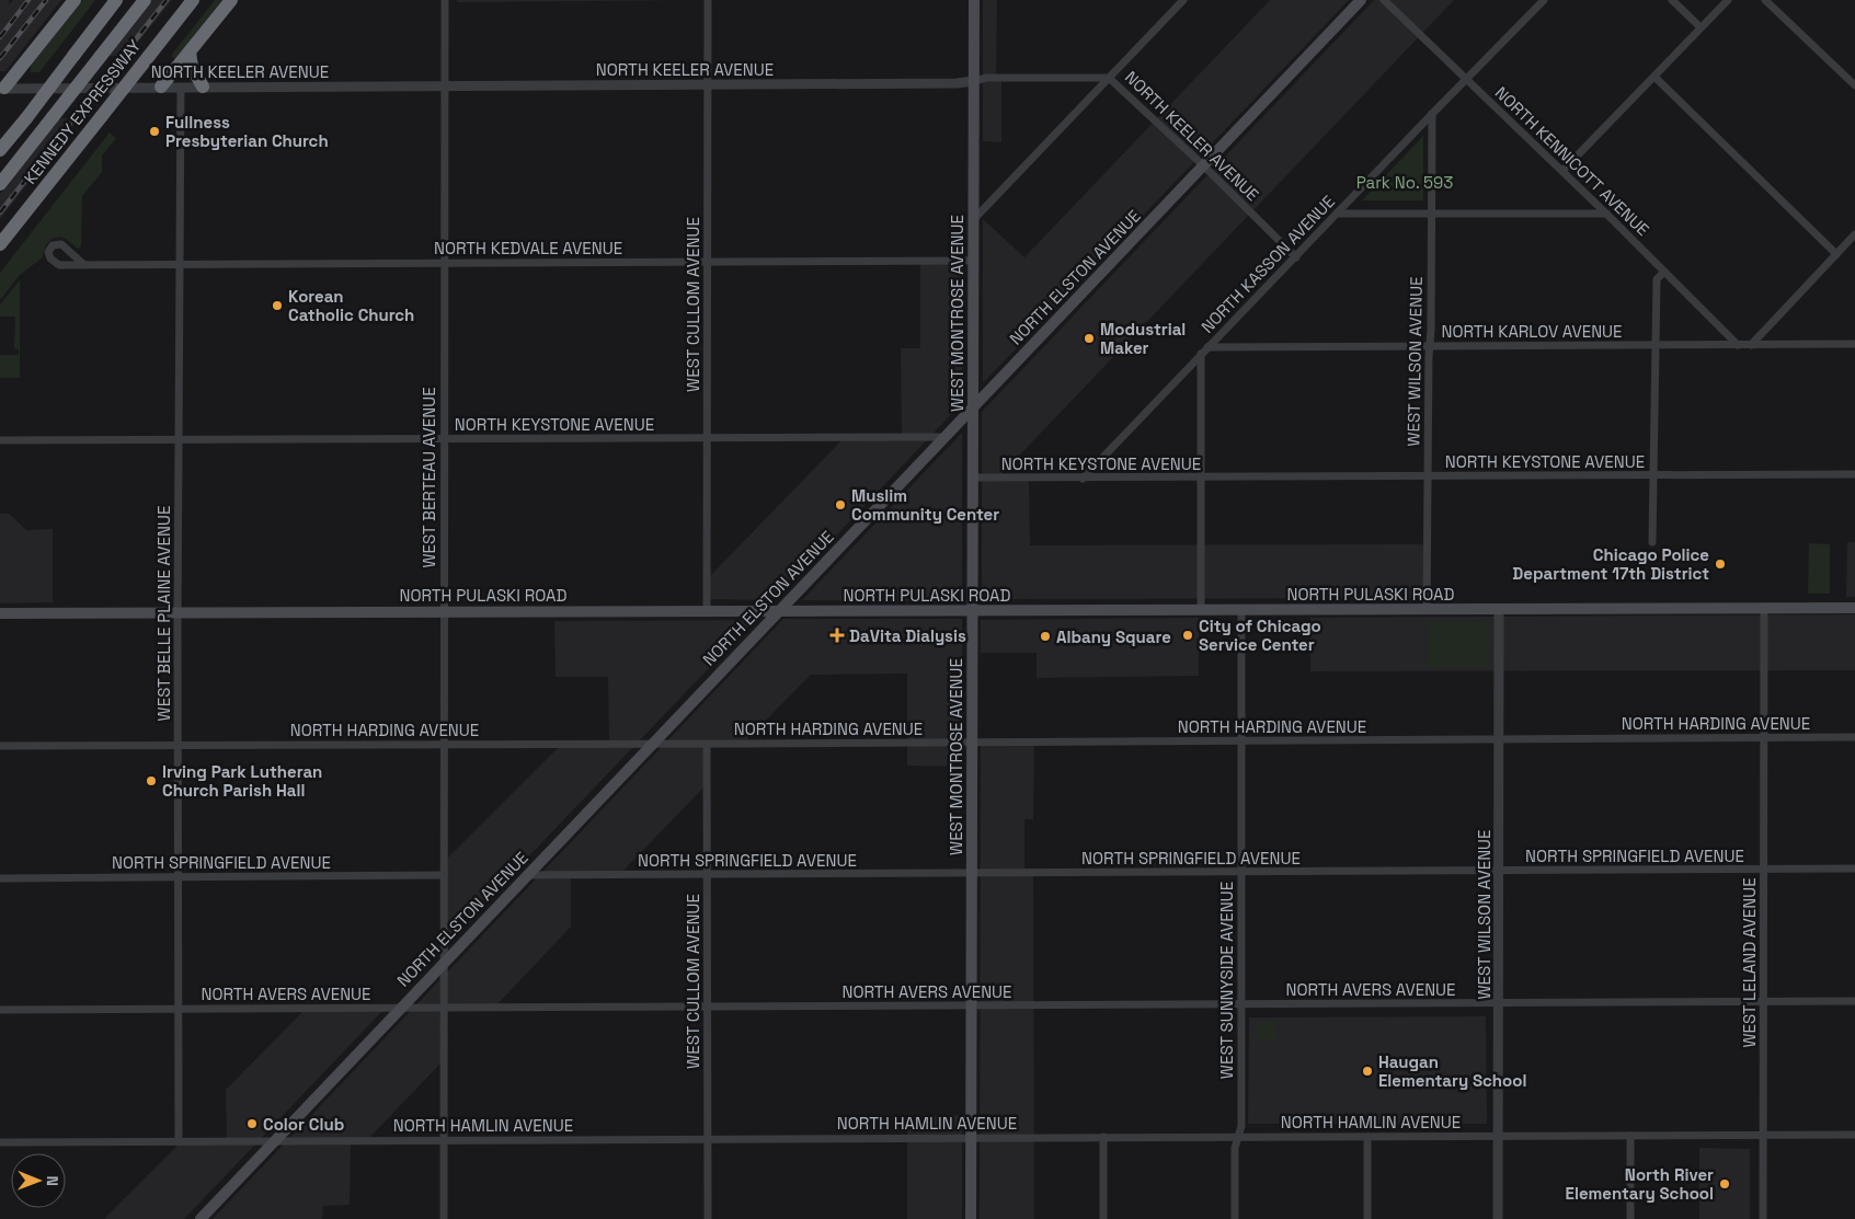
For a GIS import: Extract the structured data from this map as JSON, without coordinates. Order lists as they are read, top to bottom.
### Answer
{
  "streets": {
    "highway": ["KENNEDY EXPRESSWAY"],
    "main road": ["NORTH ELSTON AVENUE", "WEST MONTROSE AVENUE", "NORTH PULASKI ROAD"],
    "street": [
      "NORTH KEELER AVENUE",
      "NORTH KENNICOTT AVENUE",
      "NORTH KEDVALE AVENUE",
      "NORTH KASSON AVENUE",
      "WEST CULLOM AVENUE",
      "NORTH KARLOV AVENUE",
      "WEST WILSON AVENUE",
      "NORTH KEYSTONE AVENUE",
      "WEST BERTEAU AVENUE",
      "WEST BELLE PLAINE AVENUE",
      "NORTH HARDING AVENUE",
      "NORTH SPRINGFIELD AVENUE",
      "WEST LELAND AVENUE",
      "WEST SUNNYSIDE AVENUE",
      "NORTH AVERS AVENUE",
      "NORTH HAMLIN AVENUE"
    ]
  },
  "crossings": [
    ["NORTH KEELER AVENUE", "NORTH KASSON AVENUE"],
    ["NORTH KEELER AVENUE", "NORTH ELSTON AVENUE"],
    ["NORTH KEELER AVENUE", "WEST CULLOM AVENUE"],
    ["NORTH KEELER AVENUE", "WEST MONTROSE AVENUE"],
    ["NORTH KEELER AVENUE", "WEST BERTEAU AVENUE"],
    ["NORTH KEELER AVENUE", "WEST BELLE PLAINE AVENUE"],
    ["NORTH KENNICOTT AVENUE", "NORTH KASSON AVENUE"],
    ["NORTH KENNICOTT AVENUE", "NORTH KARLOV AVENUE"],
    ["NORTH KEDVALE AVENUE", "WEST CULLOM AVENUE"],
    ["NORTH KEDVALE AVENUE", "WEST MONTROSE AVENUE"],
    ["NORTH KEDVALE AVENUE", "WEST BERTEAU AVENUE"],
    ["NORTH KEDVALE AVENUE", "WEST BELLE PLAINE AVENUE"],
    ["NORTH KASSON AVENUE", "NORTH KARLOV AVENUE"],
    ["NORTH KASSON AVENUE", "WEST WILSON AVENUE"],
    ["NORTH KASSON AVENUE", "NORTH KEYSTONE AVENUE"],
    ["NORTH ELSTON AVENUE", "WEST MONTROSE AVENUE"],
    ["NORTH ELSTON AVENUE", "NORTH KEYSTONE AVENUE"],
    ["NORTH ELSTON AVENUE", "WEST BERTEAU AVENUE"],
    ["NORTH ELSTON AVENUE", "NORTH PULASKI ROAD"],
    ["NORTH ELSTON AVENUE", "NORTH HARDING AVENUE"],
    ["NORTH ELSTON AVENUE", "NORTH SPRINGFIELD AVENUE"],
    ["NORTH ELSTON AVENUE", "NORTH AVERS AVENUE"],
    ["NORTH ELSTON AVENUE", "NORTH HAMLIN AVENUE"],
    ["WEST CULLOM AVENUE", "NORTH KEYSTONE AVENUE"],
    ["WEST CULLOM AVENUE", "NORTH PULASKI ROAD"],
    ["WEST CULLOM AVENUE", "NORTH HARDING AVENUE"],
    ["WEST CULLOM AVENUE", "NORTH SPRINGFIELD AVENUE"],
    ["WEST CULLOM AVENUE", "NORTH AVERS AVENUE"],
    ["WEST CULLOM AVENUE", "NORTH HAMLIN AVENUE"],
    ["WEST MONTROSE AVENUE", "NORTH KEYSTONE AVENUE"],
    ["WEST MONTROSE AVENUE", "NORTH PULASKI ROAD"],
    ["WEST MONTROSE AVENUE", "NORTH HARDING AVENUE"],
    ["WEST MONTROSE AVENUE", "NORTH SPRINGFIELD AVENUE"],
    ["WEST MONTROSE AVENUE", "NORTH AVERS AVENUE"],
    ["WEST MONTROSE AVENUE", "NORTH HAMLIN AVENUE"],
    ["NORTH KARLOV AVENUE", "WEST WILSON AVENUE"],
    ["WEST WILSON AVENUE", "NORTH KEYSTONE AVENUE"],
    ["WEST WILSON AVENUE", "NORTH PULASKI ROAD"],
    ["WEST WILSON AVENUE", "NORTH HARDING AVENUE"],
    ["WEST WILSON AVENUE", "NORTH SPRINGFIELD AVENUE"],
    ["WEST WILSON AVENUE", "NORTH AVERS AVENUE"],
    ["WEST WILSON AVENUE", "NORTH HAMLIN AVENUE"],
    ["NORTH KEYSTONE AVENUE", "WEST BERTEAU AVENUE"],
    ["NORTH KEYSTONE AVENUE", "WEST BELLE PLAINE AVENUE"],
    ["WEST BERTEAU AVENUE", "NORTH PULASKI ROAD"],
    ["WEST BERTEAU AVENUE", "NORTH HARDING AVENUE"],
    ["WEST BERTEAU AVENUE", "NORTH SPRINGFIELD AVENUE"],
    ["WEST BERTEAU AVENUE", "NORTH AVERS AVENUE"],
    ["WEST BERTEAU AVENUE", "NORTH HAMLIN AVENUE"],
    ["NORTH PULASKI ROAD", "WEST BELLE PLAINE AVENUE"],
    ["NORTH PULASKI ROAD", "WEST LELAND AVENUE"],
    ["NORTH PULASKI ROAD", "WEST SUNNYSIDE AVENUE"],
    ["WEST BELLE PLAINE AVENUE", "NORTH HARDING AVENUE"],
    ["WEST BELLE PLAINE AVENUE", "NORTH SPRINGFIELD AVENUE"],
    ["WEST BELLE PLAINE AVENUE", "NORTH AVERS AVENUE"],
    ["WEST BELLE PLAINE AVENUE", "NORTH HAMLIN AVENUE"],
    ["NORTH HARDING AVENUE", "WEST LELAND AVENUE"],
    ["NORTH HARDING AVENUE", "WEST SUNNYSIDE AVENUE"],
    ["NORTH SPRINGFIELD AVENUE", "WEST LELAND AVENUE"],
    ["NORTH SPRINGFIELD AVENUE", "WEST SUNNYSIDE AVENUE"],
    ["WEST LELAND AVENUE", "NORTH AVERS AVENUE"],
    ["WEST LELAND AVENUE", "NORTH HAMLIN AVENUE"],
    ["WEST SUNNYSIDE AVENUE", "NORTH AVERS AVENUE"],
    ["WEST SUNNYSIDE AVENUE", "NORTH HAMLIN AVENUE"]
  ],
  "parks": ["Park No. 593"],
  "places": {
    "other": [
      "Fullness Presbyterian Church",
      "Korean Catholic Church",
      "Modustrial Maker",
      "Muslim Community Center",
      "Chicago Police Department 17th District",
      "City of Chicago Service Center",
      "Albany Square",
      "Irving Park Lutheran Church Parish Hall",
      "Haugan Elementary School",
      "Color Club",
      "North River Elementary School"
    ],
    "health": ["DaVita Dialysis"]
  },
  "north": "right"
}
